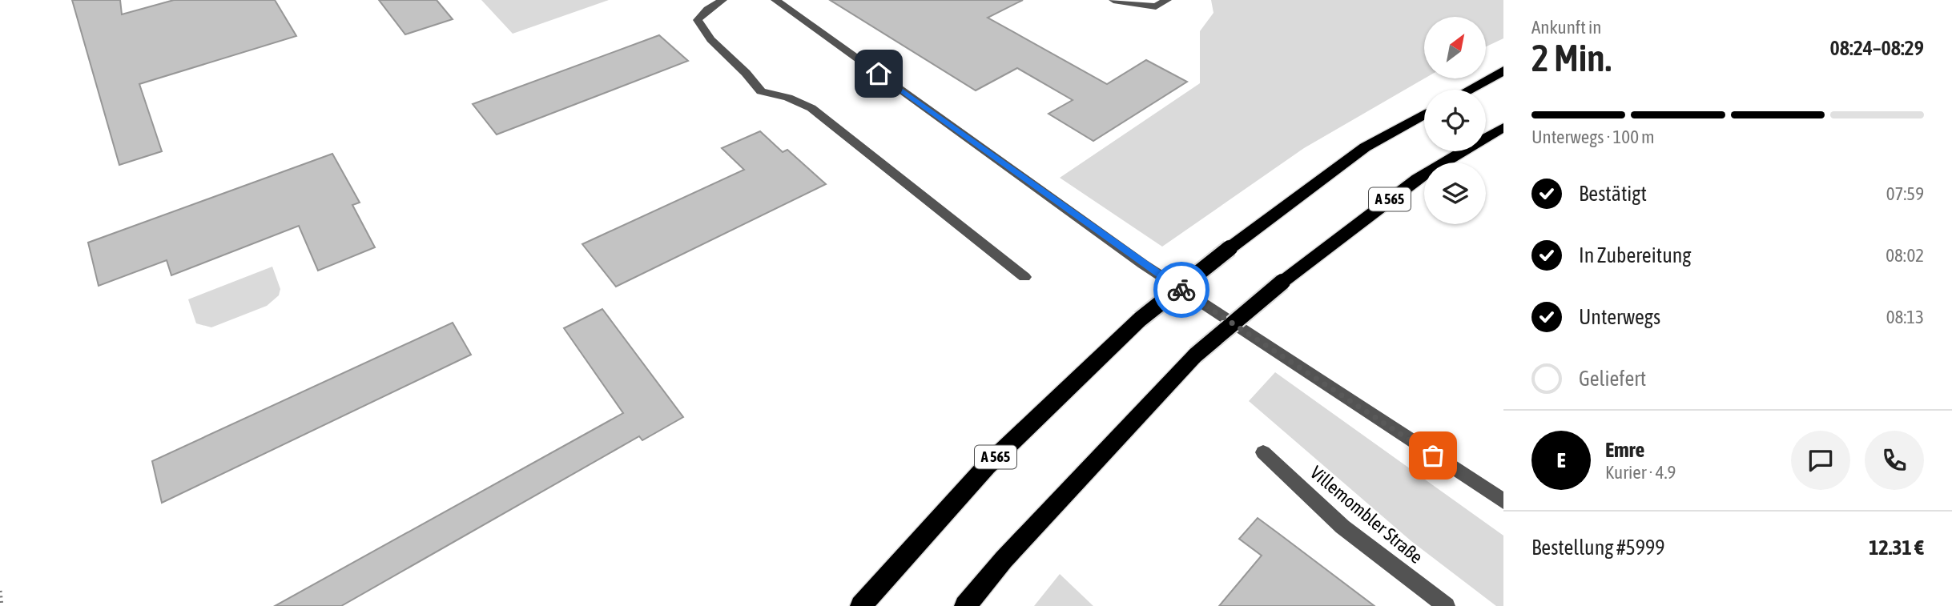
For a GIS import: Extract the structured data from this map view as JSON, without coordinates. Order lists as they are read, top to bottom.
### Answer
{
  "streets": {
    "highway": ["A 565"],
    "street": ["Villemombler Straße"]
  },
  "north": "top right",
  "page": {
    "heading": ["2 Min.", "Ankunft in", "08:24–08:29"],
    "panel": [
      "Emre",
      "Kurier · 4.9",
      "Bestellung #5999",
      "12.31 €"
    ],
    "bar": "Unterwegs · 100 m",
    "list": [
      ["Bestätigt", "07:59"],
      ["In Zubereitung", "08:02"],
      ["Unterwegs", "08:13"],
      "Geliefert"
    ],
    "round": "E"
  }
}
